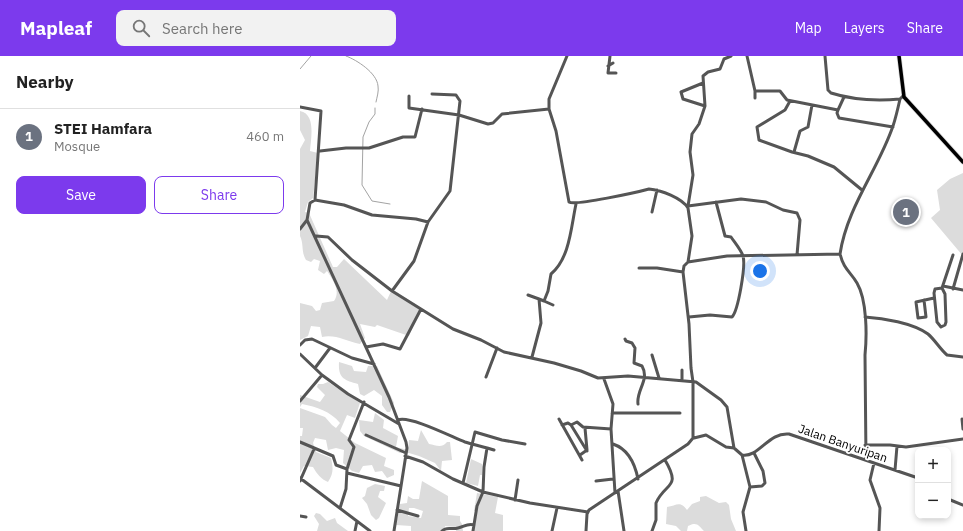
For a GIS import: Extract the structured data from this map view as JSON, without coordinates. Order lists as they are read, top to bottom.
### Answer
{
  "streets": {
    "street": ["Jalan Banyuripan"]
  },
  "page": {
    "header": "Mapleaf",
    "search": "Search here",
    "nav": ["Map", "Layers", "Share"],
    "heading": "Nearby",
    "list": [
      {
        "mark": "1",
        "name": "STEI Hamfara",
        "note": "Mosque",
        "value": "460 m"
      }
    ],
    "buttons": ["Save", "Share"],
    "pins": "1",
    "map_buttons": ["+", "−"]
  }
}
